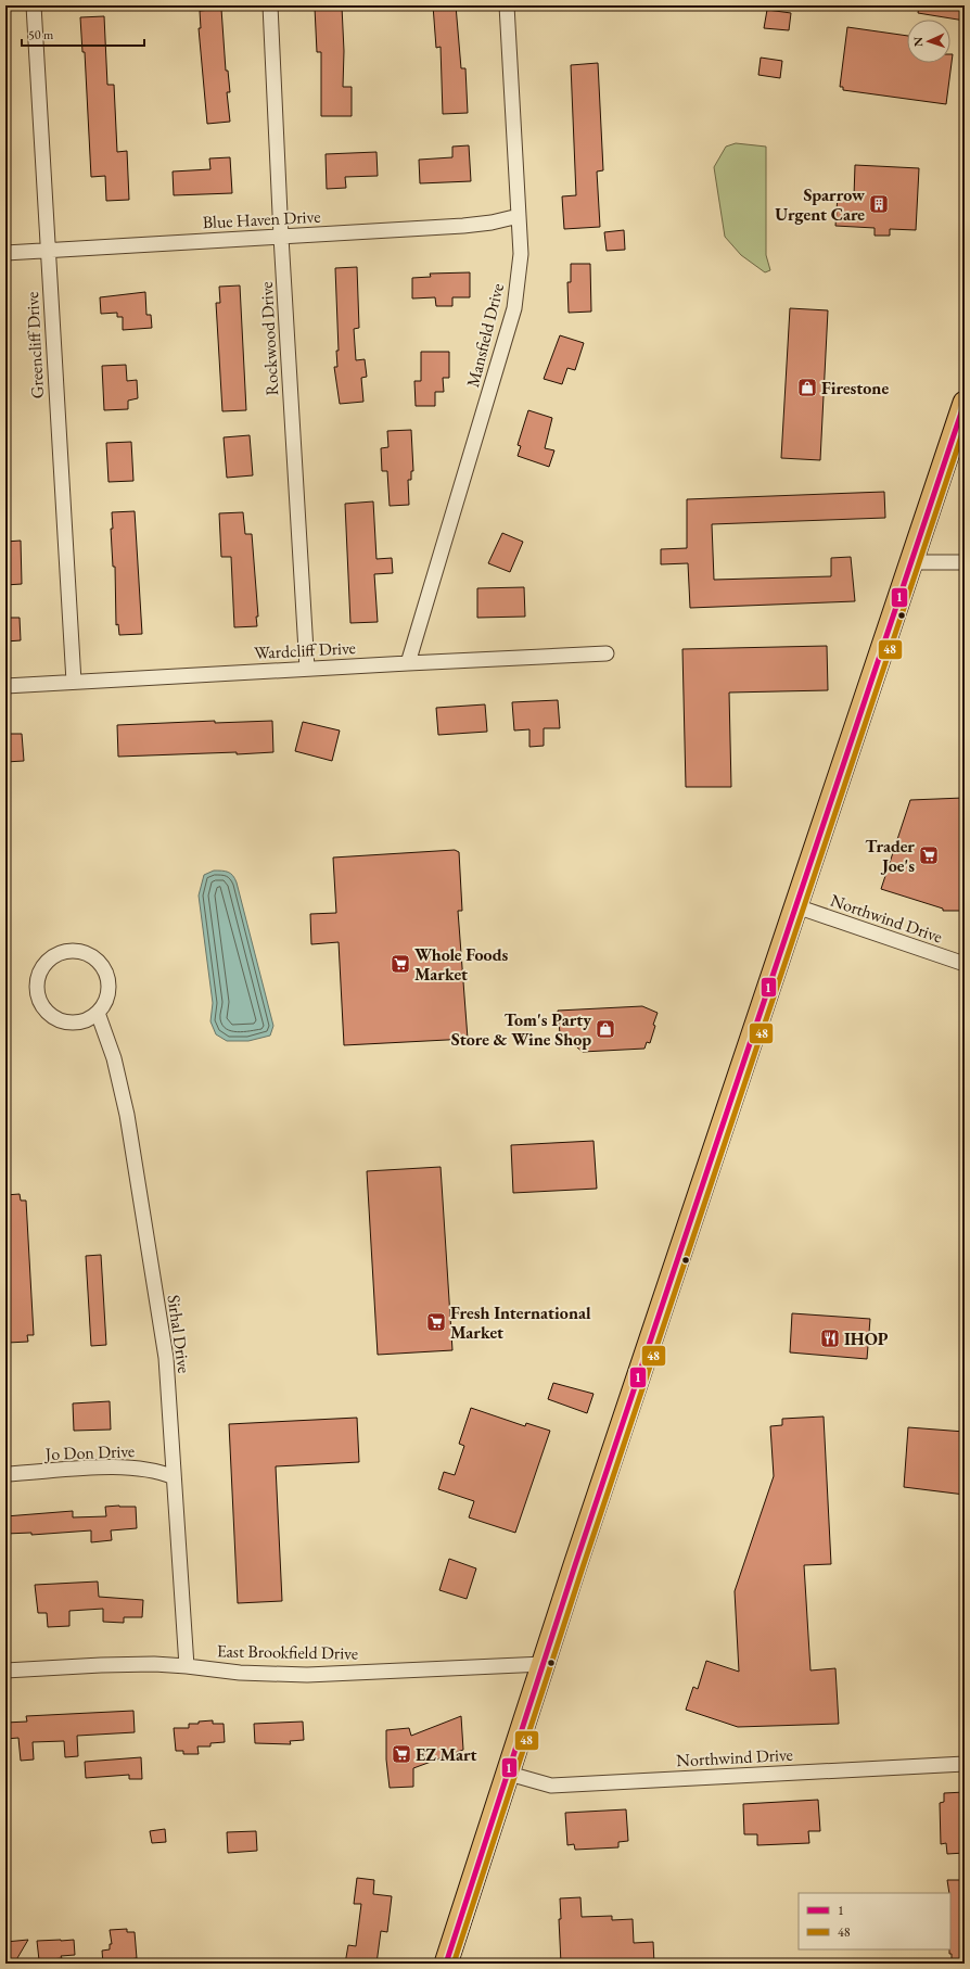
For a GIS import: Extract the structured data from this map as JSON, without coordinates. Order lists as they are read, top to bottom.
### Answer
{
  "streets": {
    "street": [
      "Blue Haven Drive",
      "Mansfield Drive",
      "Rockwood Drive",
      "Greencliff Drive",
      "Wardcliff Drive",
      "Northwind Drive",
      "Sirhal Drive",
      "Jo Don Drive",
      "East Brookfield Drive"
    ]
  },
  "crossings": [
    ["Blue Haven Drive", "Mansfield Drive"],
    ["Blue Haven Drive", "Rockwood Drive"],
    ["Blue Haven Drive", "Greencliff Drive"],
    ["Mansfield Drive", "Wardcliff Drive"],
    ["Rockwood Drive", "Wardcliff Drive"],
    ["Greencliff Drive", "Wardcliff Drive"],
    ["Sirhal Drive", "Jo Don Drive"],
    ["Sirhal Drive", "East Brookfield Drive"]
  ],
  "places": {
    "building": ["Sparrow Urgent Care"],
    "shop": ["Firestone", "Tom's Party Store & Wine Shop"],
    "supermarket": [
      "Trader Joe's",
      "Whole Foods Market",
      "Fresh International Market",
      "EZ Mart"
    ],
    "restaurant": ["IHOP"]
  },
  "lines": ["transit line 1", "transit line 48"],
  "legend": ["1", "48"],
  "scale_bar": "50 m",
  "north": "left"
}
